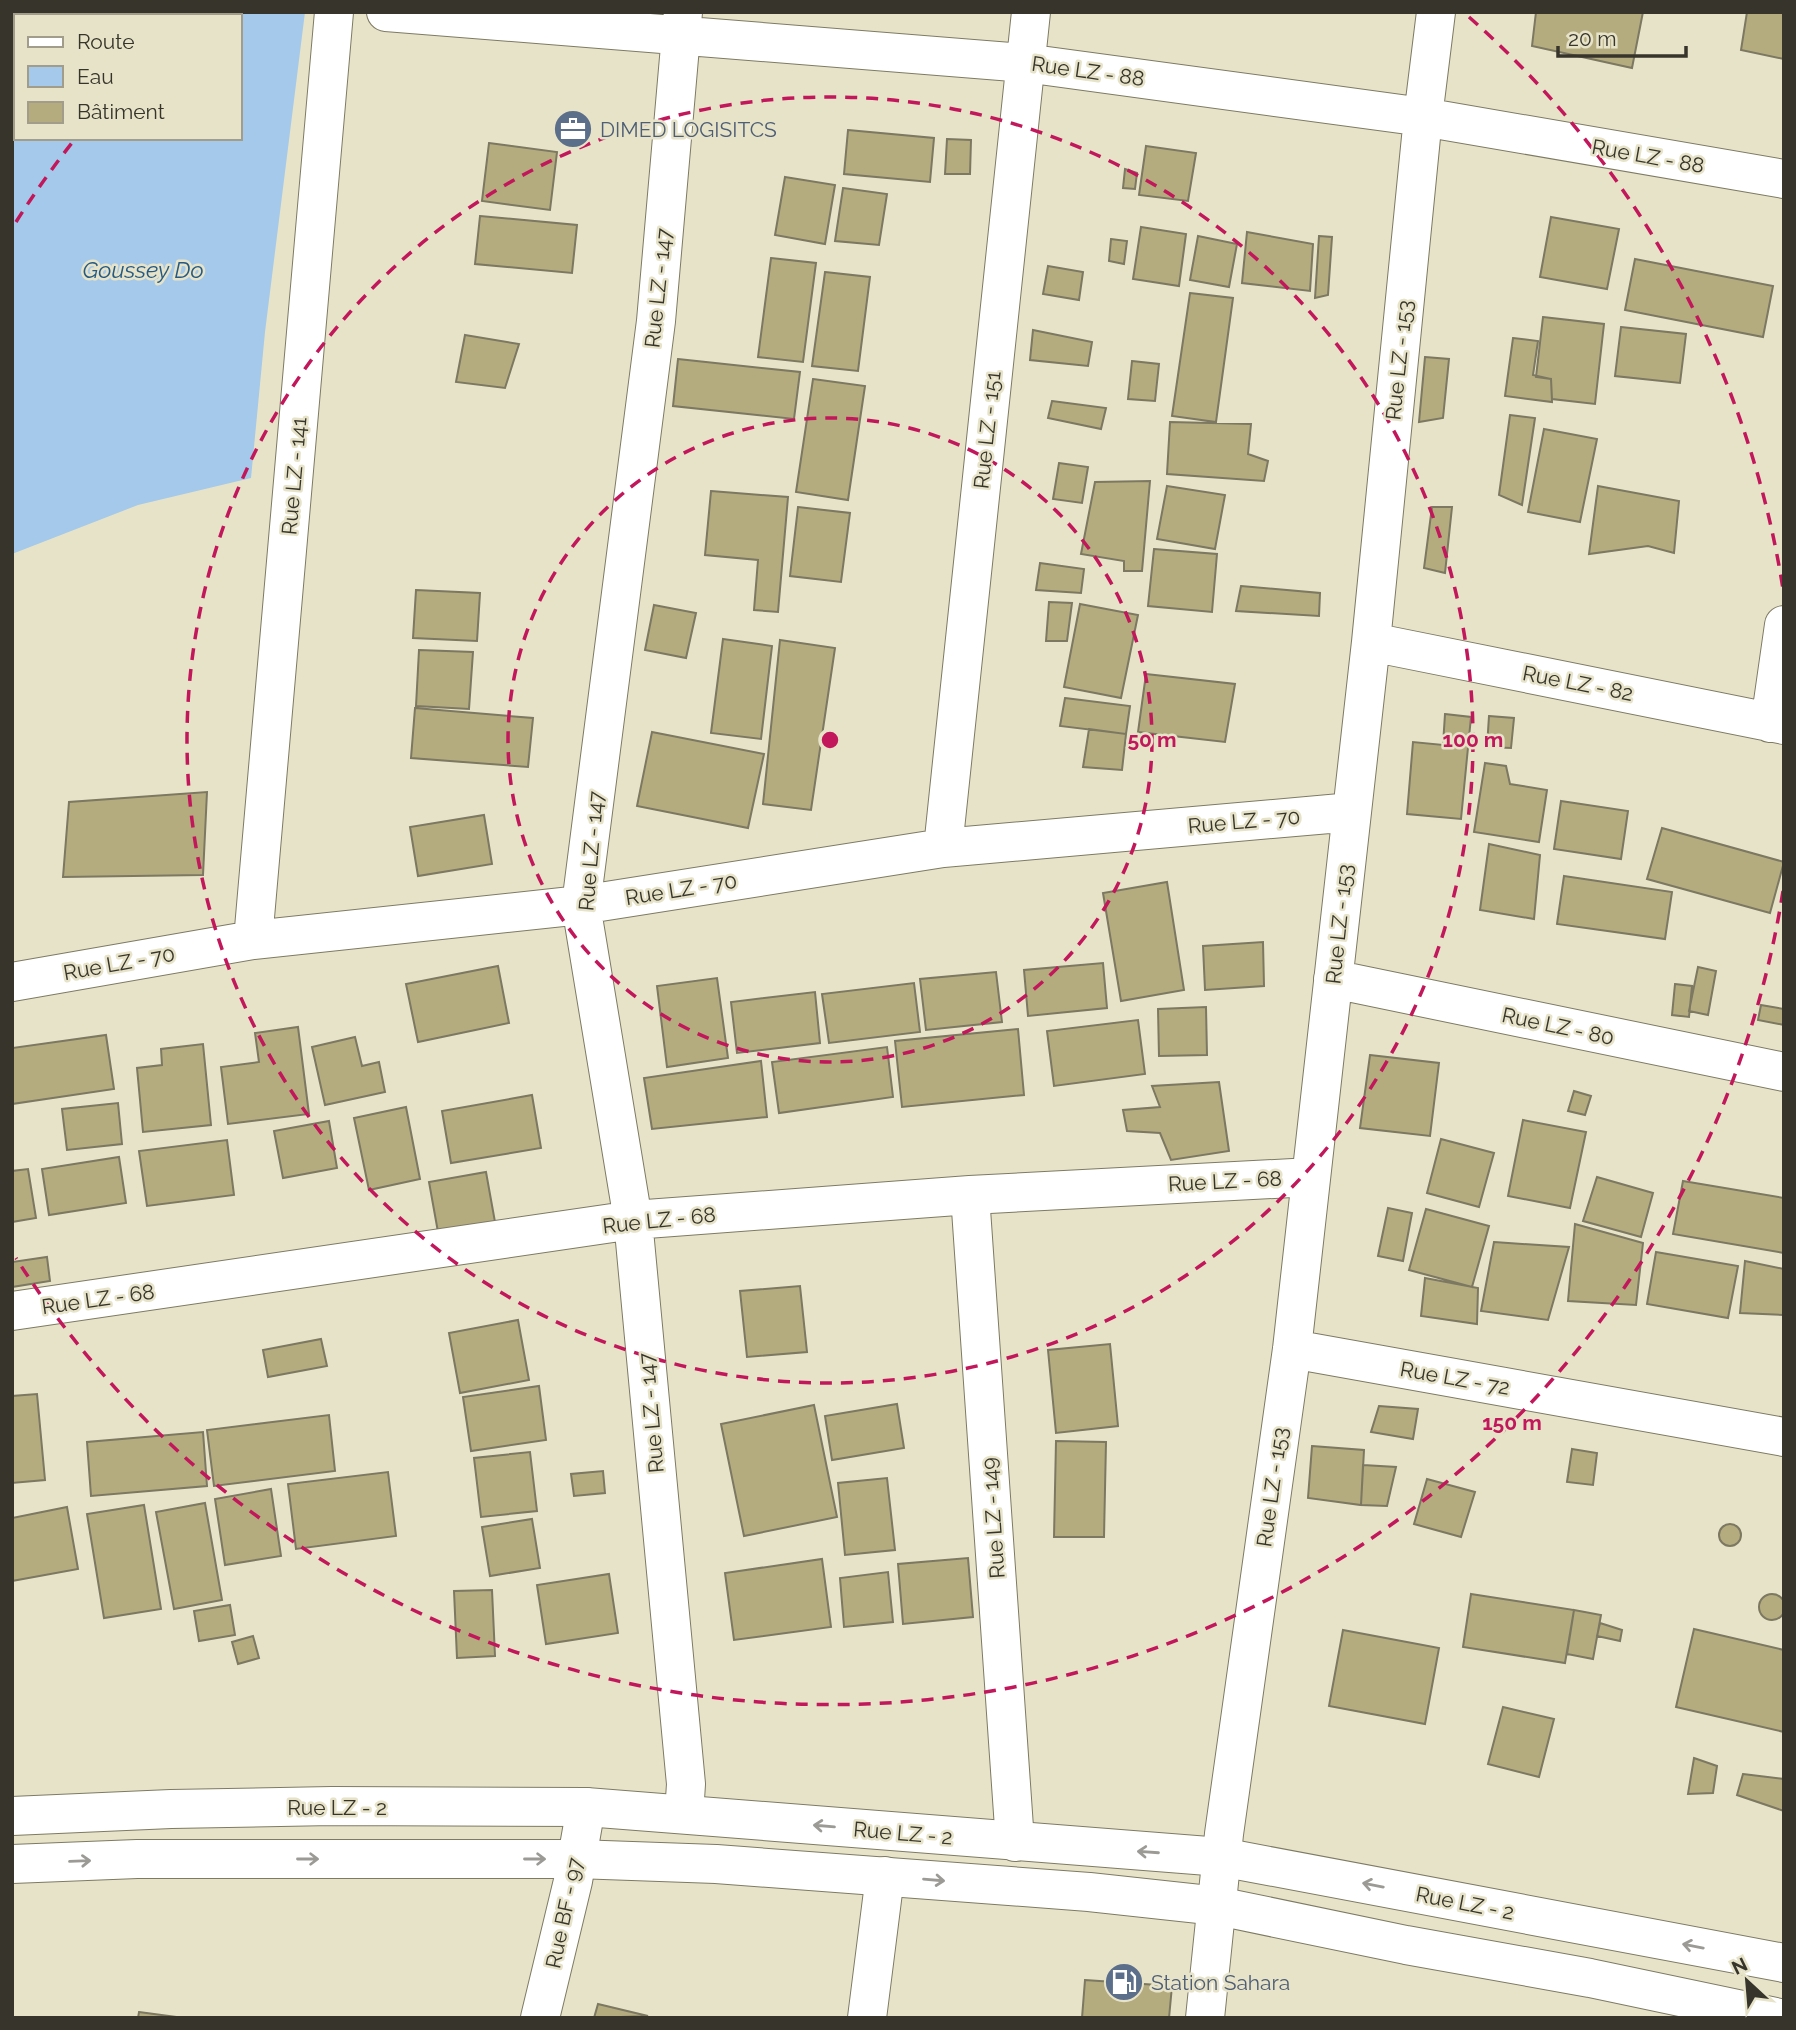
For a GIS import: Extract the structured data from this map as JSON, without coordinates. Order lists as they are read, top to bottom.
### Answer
{
  "streets": {
    "street": [
      "Rue LZ - 88",
      "Rue LZ - 147",
      "Rue LZ - 153",
      "Rue LZ - 151",
      "Rue LZ - 141",
      "Rue LZ - 82",
      "Rue LZ - 70",
      "Rue LZ - 80",
      "Rue LZ - 68",
      "Rue LZ - 72",
      "Rue LZ - 149",
      "Rue LZ - 2",
      "Rue BF - 97"
    ]
  },
  "crossings": [
    ["Rue LZ - 88", "Rue LZ - 147"],
    ["Rue LZ - 88", "Rue LZ - 153"],
    ["Rue LZ - 88", "Rue LZ - 151"],
    ["Rue LZ - 147", "Rue LZ - 70"],
    ["Rue LZ - 147", "Rue LZ - 68"],
    ["Rue LZ - 147", "Rue LZ - 2"],
    ["Rue LZ - 153", "Rue LZ - 82"],
    ["Rue LZ - 153", "Rue LZ - 70"],
    ["Rue LZ - 153", "Rue LZ - 80"],
    ["Rue LZ - 153", "Rue LZ - 68"],
    ["Rue LZ - 153", "Rue LZ - 72"],
    ["Rue LZ - 153", "Rue LZ - 2"],
    ["Rue LZ - 151", "Rue LZ - 70"],
    ["Rue LZ - 141", "Rue LZ - 70"],
    ["Rue LZ - 68", "Rue LZ - 149"],
    ["Rue LZ - 149", "Rue LZ - 2"],
    ["Rue LZ - 2", "Rue BF - 97"]
  ],
  "water": ["Goussey Do"],
  "places": {
    "office": ["DIMED LOGISITCS"],
    "fuel station": ["Station Sahara"]
  },
  "legend": ["Route", "Eau", "Bâtiment"],
  "scale_bar": "20 m",
  "north": "top left",
  "rings": ["50 m", "100 m", "150 m"]
}
